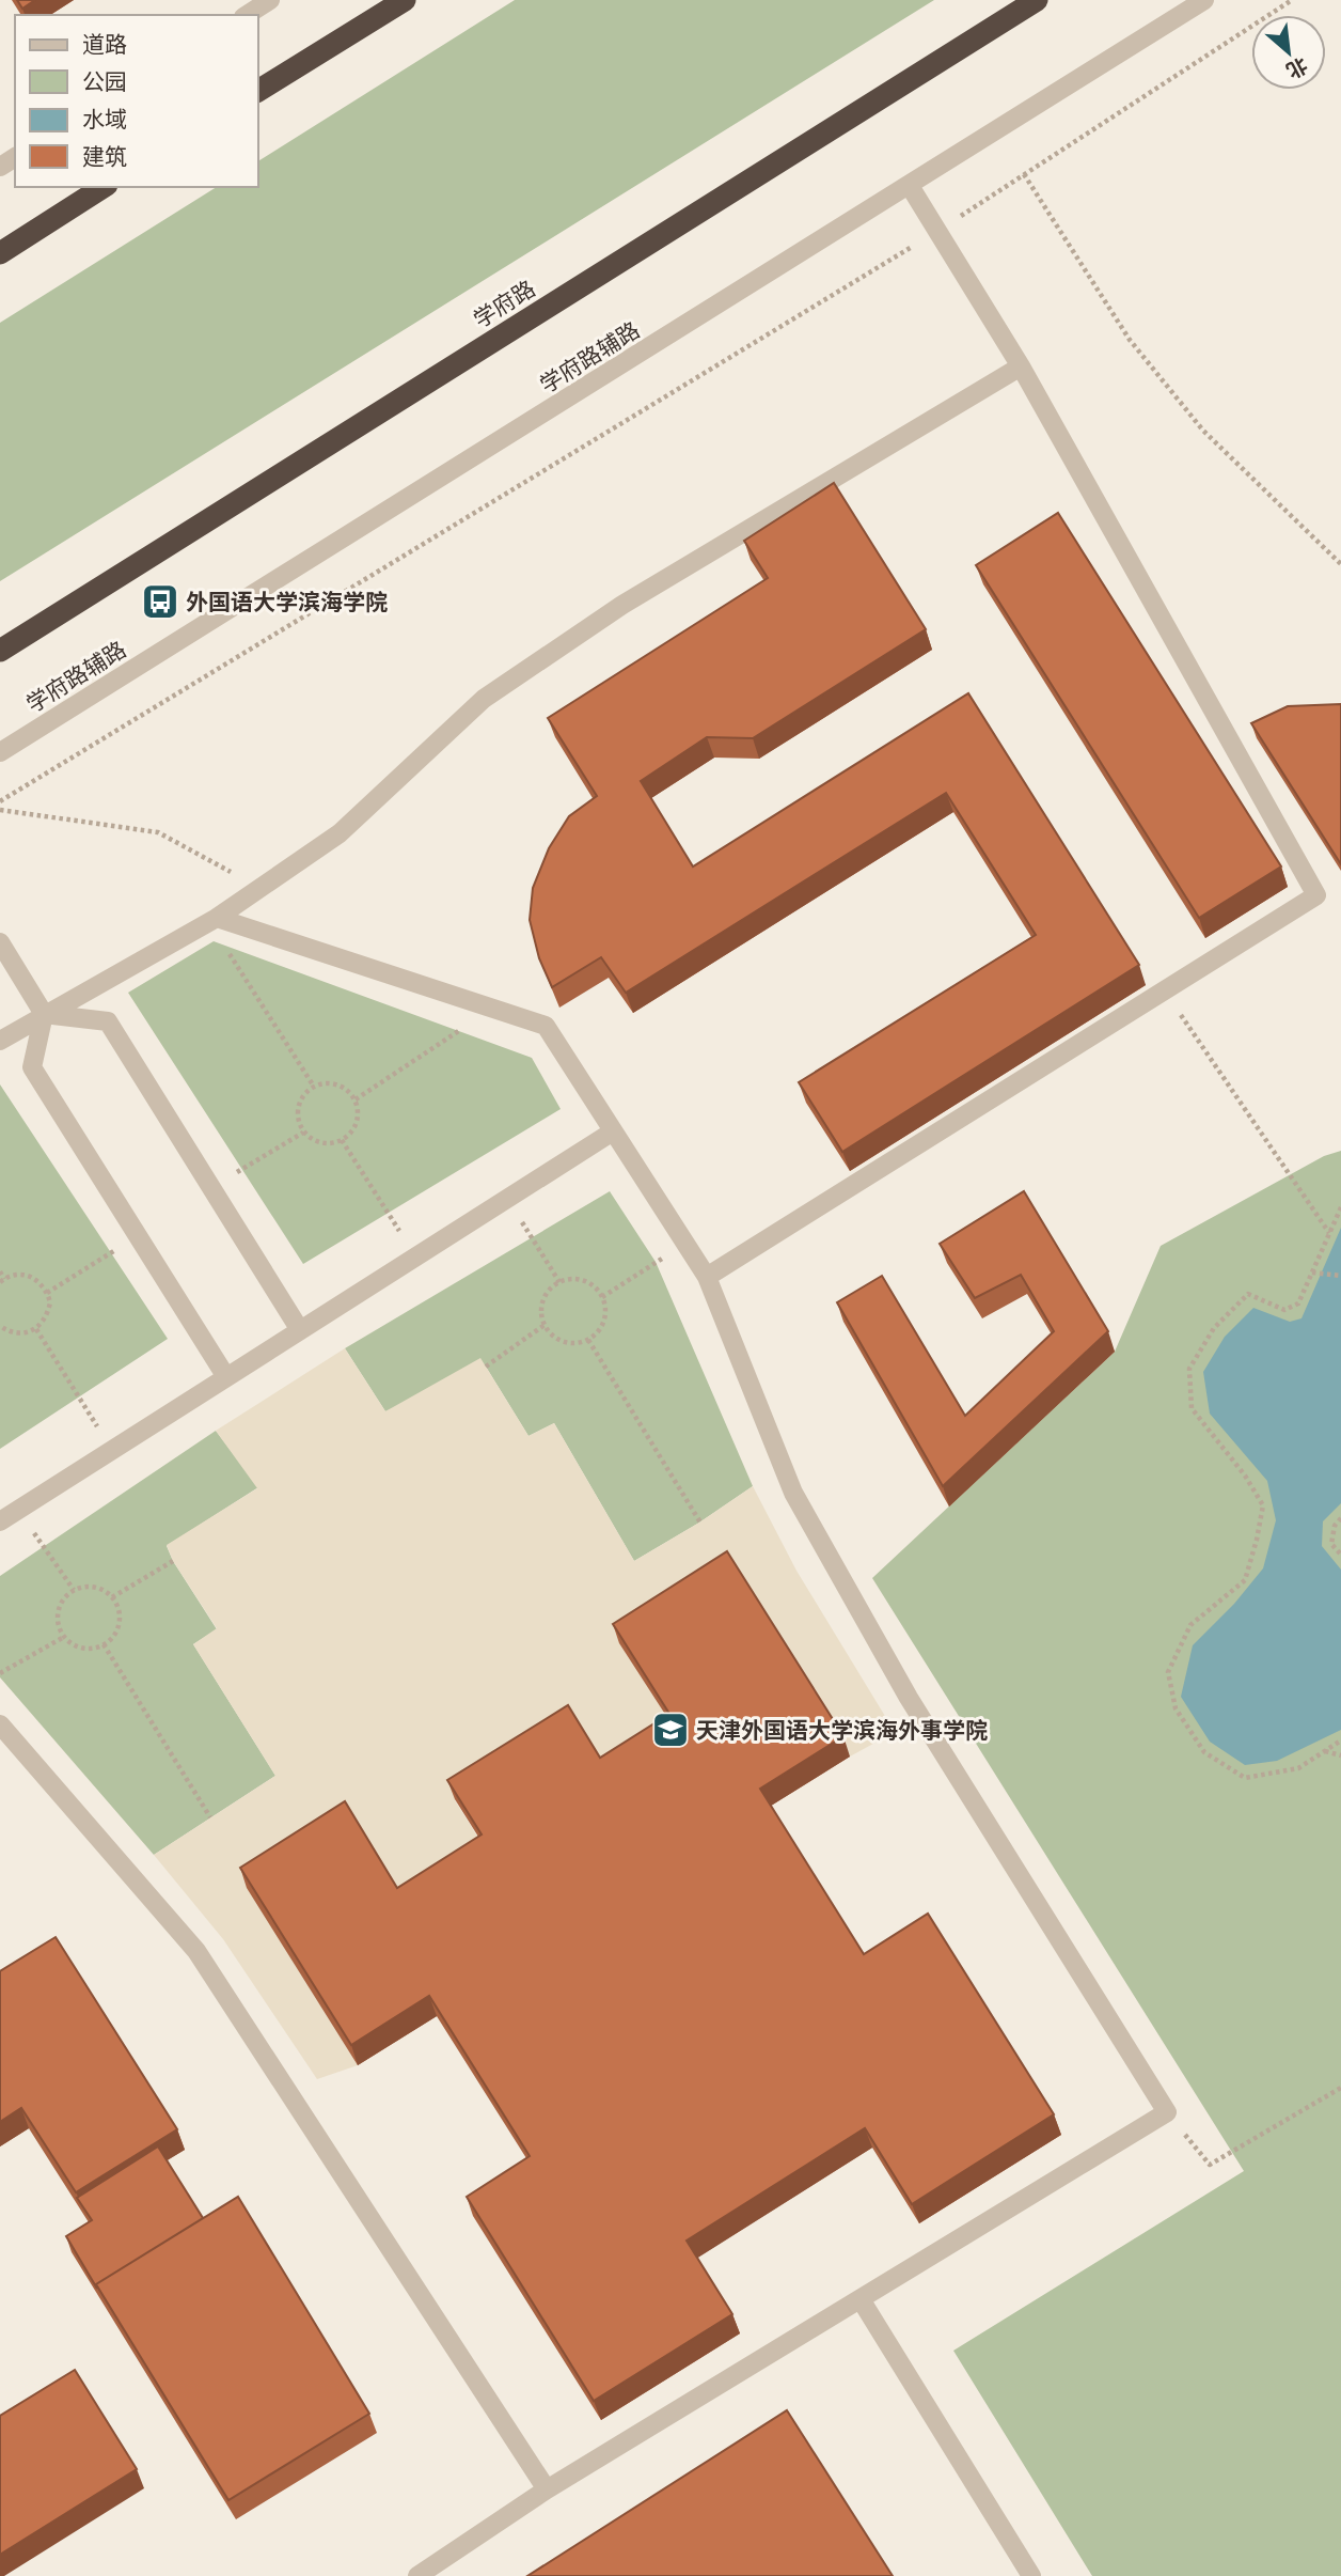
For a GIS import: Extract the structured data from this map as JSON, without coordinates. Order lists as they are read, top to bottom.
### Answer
{
  "streets": {
    "highway": ["学府路"],
    "street": ["学府路辅路"]
  },
  "places": {
    "bus stop": ["外国语大学滨海学院"],
    "school or university": ["天津外国语大学滨海外事学院"]
  },
  "legend": [
    "道路",
    "公园",
    "水域",
    "建筑"
  ],
  "north": "bottom right"
}
